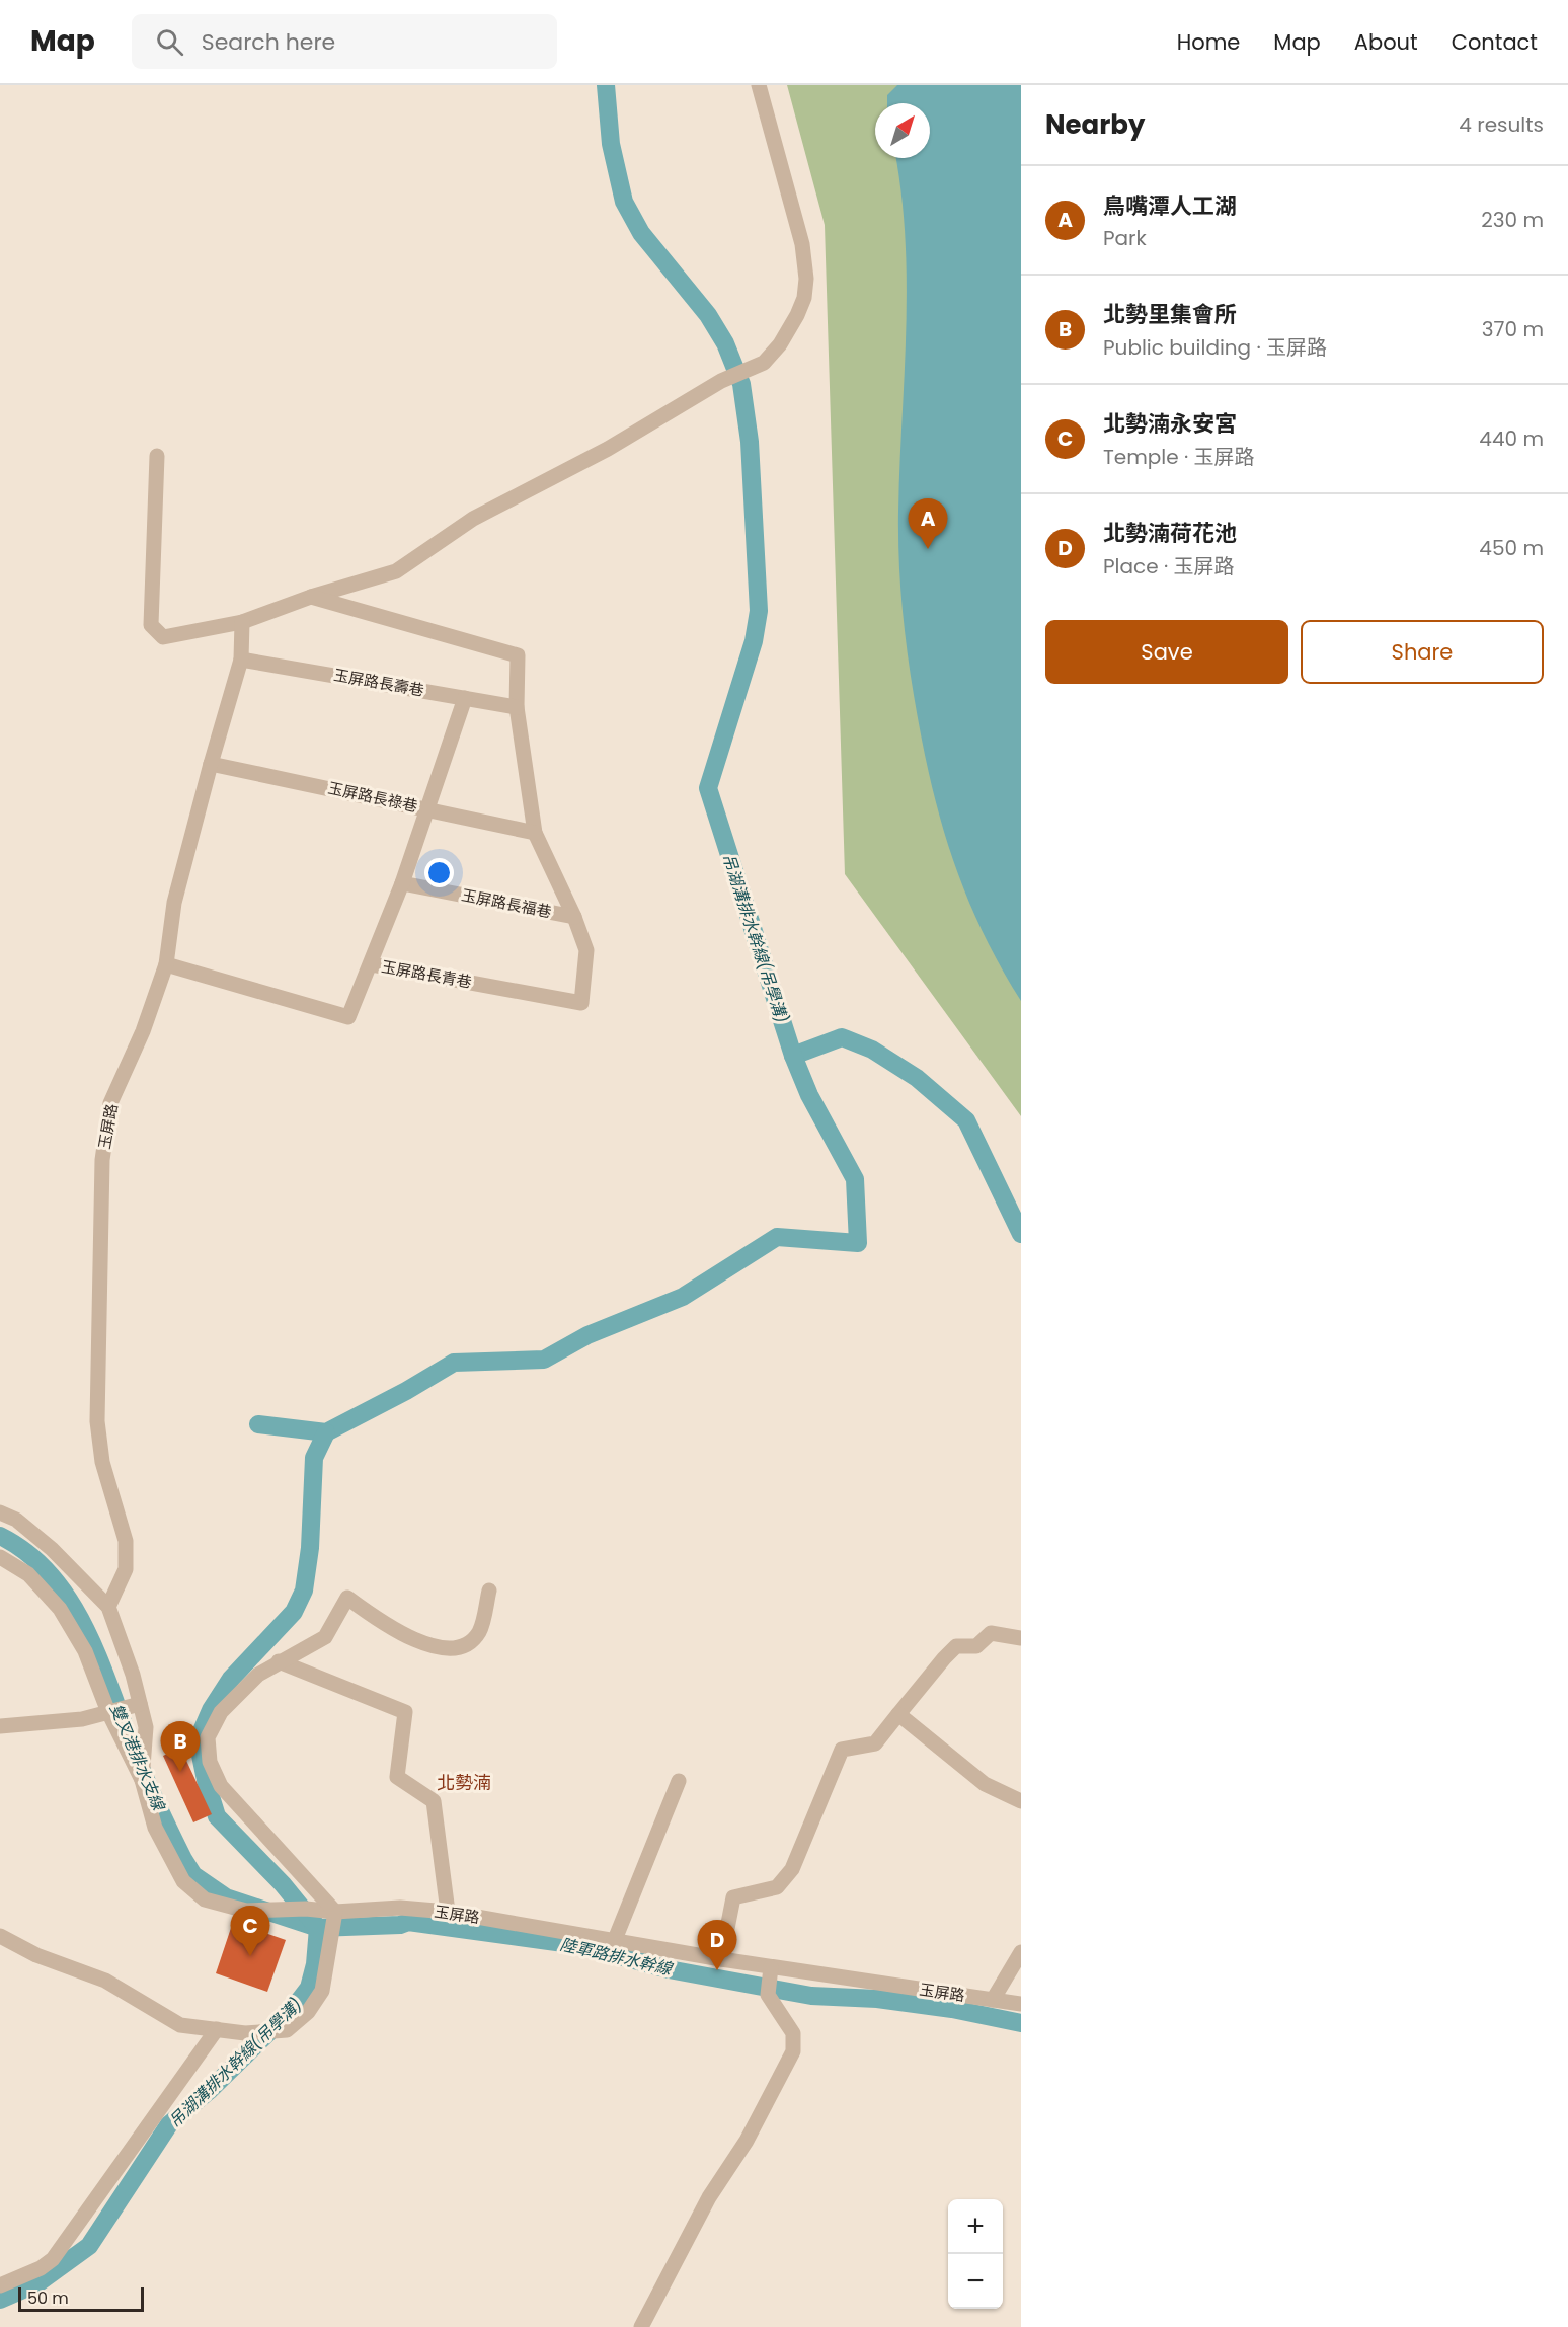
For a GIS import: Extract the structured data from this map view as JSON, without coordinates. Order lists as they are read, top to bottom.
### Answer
{
  "streets": {
    "street": [
      "玉屏路長壽巷",
      "玉屏路長祿巷",
      "玉屏路長福巷",
      "玉屏路長青巷",
      "玉屏路"
    ]
  },
  "crossings": [
    ["玉屏路長壽巷", "玉屏路"],
    ["玉屏路長祿巷", "玉屏路"],
    ["玉屏路長福巷", "玉屏路長青巷"],
    ["玉屏路長青巷", "玉屏路"]
  ],
  "districts": ["北勢湳"],
  "water": ["吊湖溝排水幹線(吊學溝)", "雙叉港排水支線", "陸軍路排水幹線"],
  "scale_bar": "50 m",
  "north": "top right",
  "page": {
    "header": "Map",
    "search": "Search here",
    "nav": [
      "Home",
      "Map",
      "About",
      "Contact"
    ],
    "heading": ["Nearby", "4 results"],
    "list": [
      {
        "mark": "A",
        "name": "鳥嘴潭人工湖",
        "note": "Park",
        "value": "230 m"
      },
      {
        "mark": "B",
        "name": "北勢里集會所",
        "note": "Public building · 玉屏路",
        "value": "370 m"
      },
      {
        "mark": "C",
        "name": "北勢湳永安宮",
        "note": "Temple · 玉屏路",
        "value": "440 m"
      },
      {
        "mark": "D",
        "name": "北勢湳荷花池",
        "note": "Place · 玉屏路",
        "value": "450 m"
      }
    ],
    "pins": [
      "A",
      "B",
      "C",
      "D"
    ],
    "buttons": ["Save", "Share"],
    "map_buttons": ["+", "−"],
    "scale": "50 m"
  }
}
